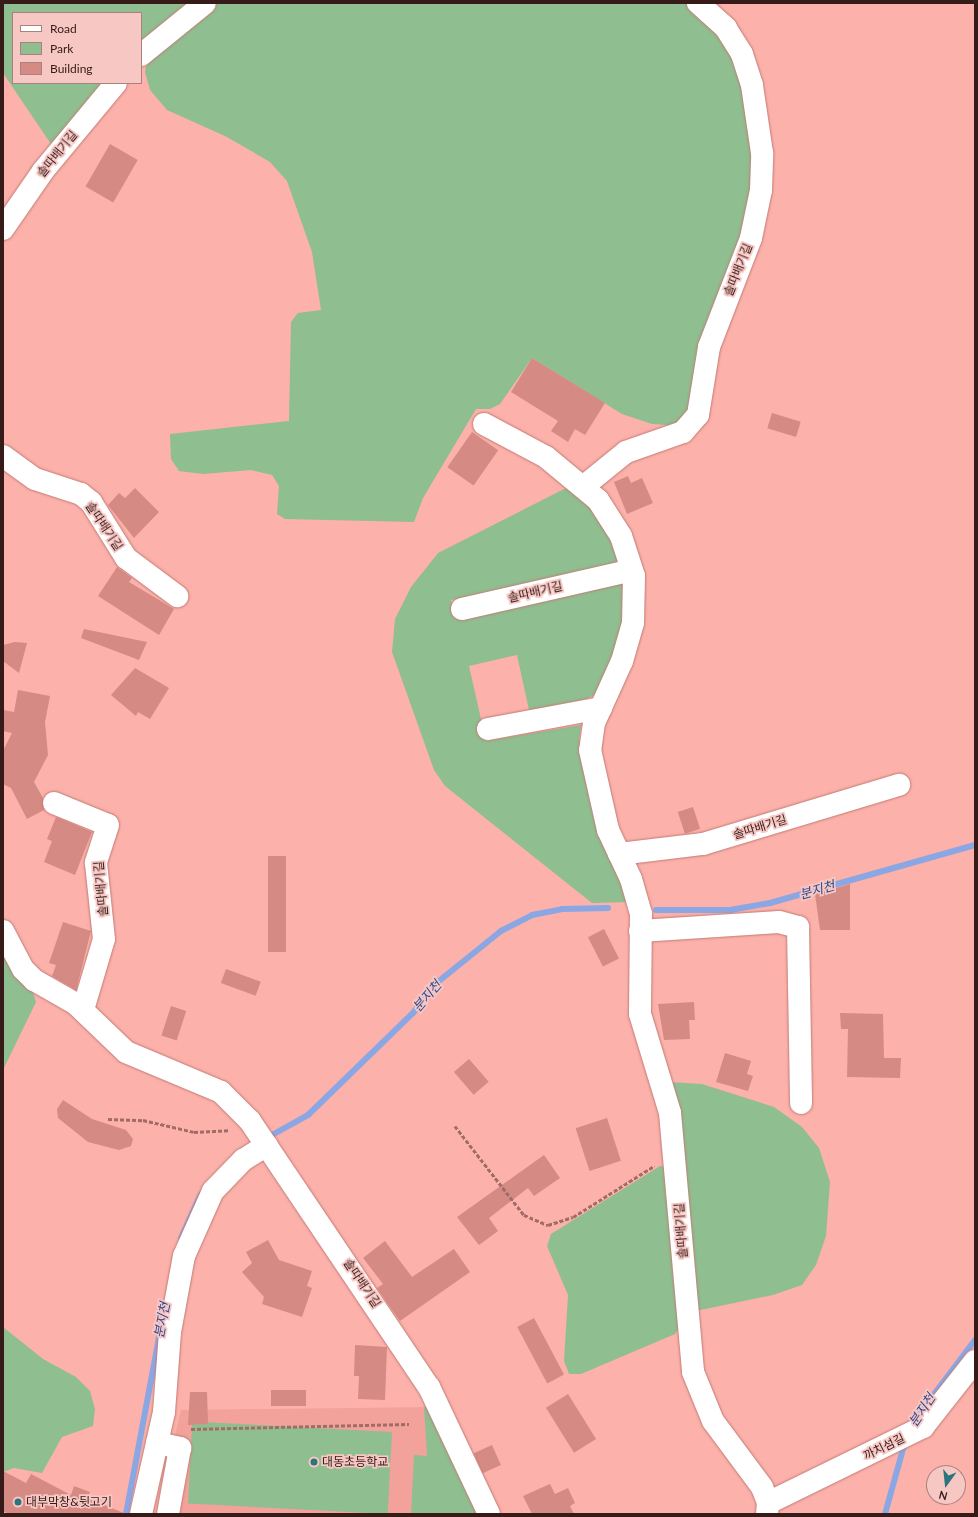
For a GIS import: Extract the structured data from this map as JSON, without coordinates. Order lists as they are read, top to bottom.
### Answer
{
  "streets": {
    "lane": ["솔따배기길", "까치섬길"]
  },
  "crossings": [
    ["솔따배기길", "까치섬길"]
  ],
  "water": ["분지천"],
  "places": ["대동초등학교", "대부막창&뒷고기"],
  "legend": ["Road", "Park", "Building"],
  "north": "bottom"
}
